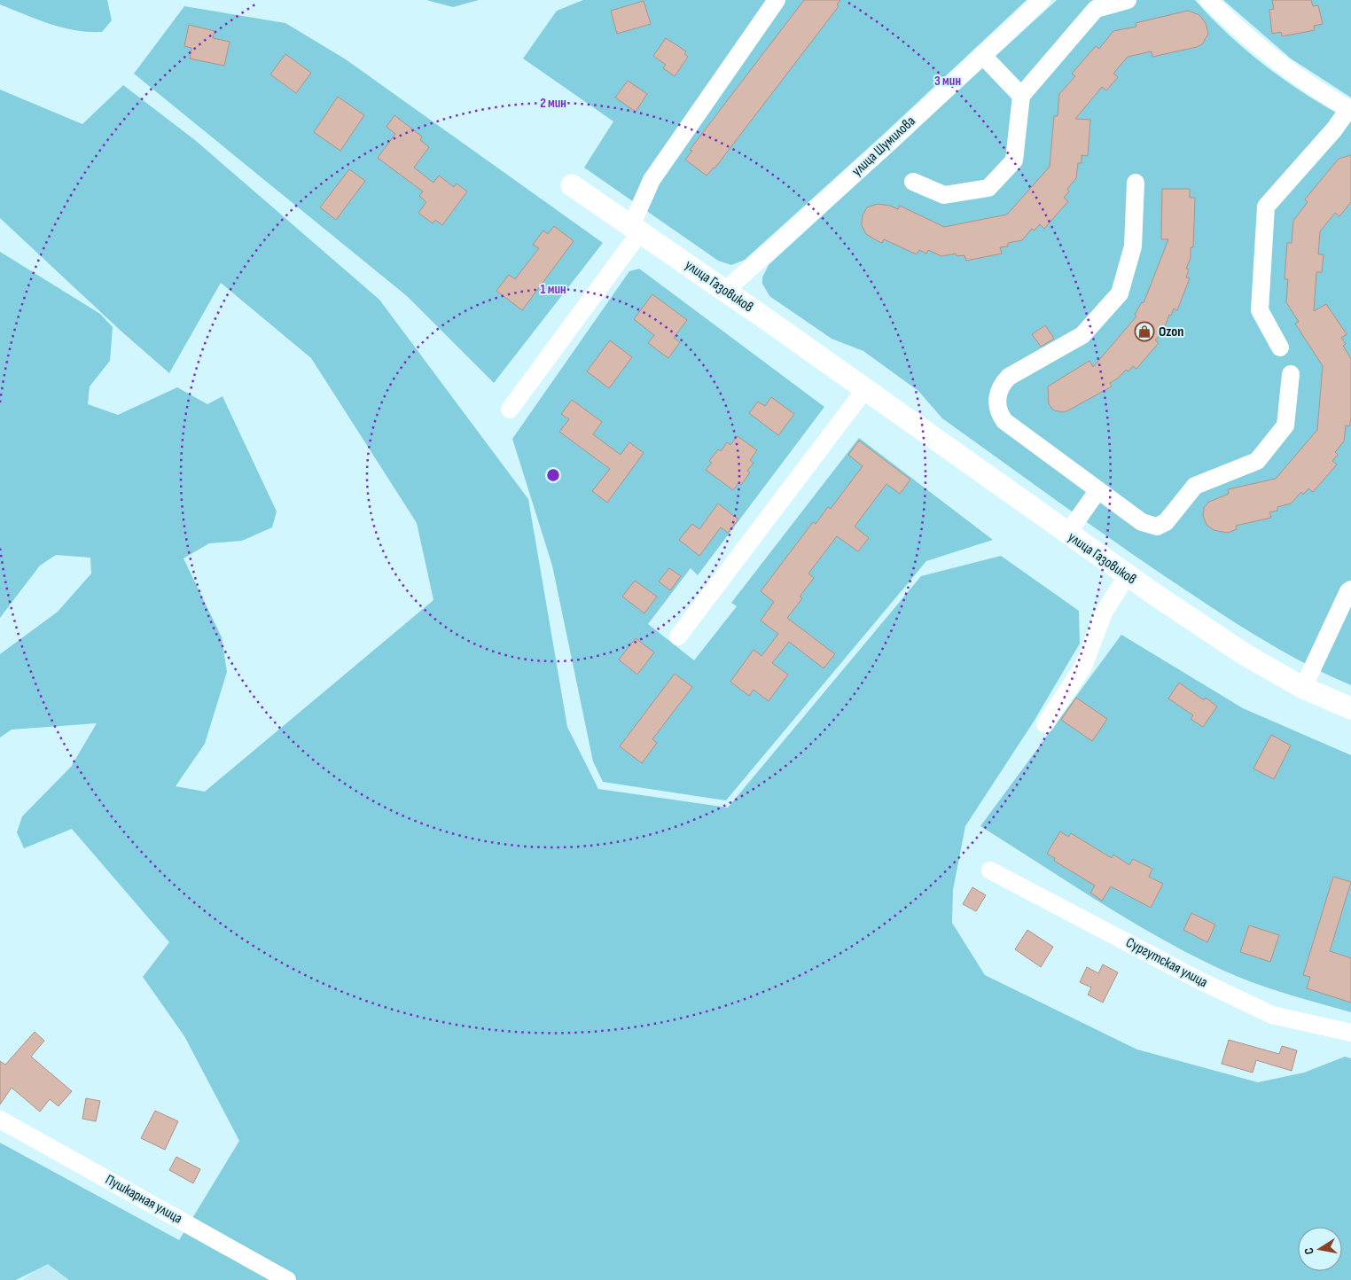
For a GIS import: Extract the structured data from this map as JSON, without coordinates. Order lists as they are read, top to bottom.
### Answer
{
  "streets": {
    "street": [
      "улица Шумилова",
      "улица Газовиков",
      "Сургутская улица",
      "Пушкарная улица"
    ]
  },
  "crossings": [
    ["улица Шумилова", "улица Газовиков"]
  ],
  "places": {
    "shop": ["Ozon"]
  },
  "north": "left",
  "rings": ["3 мин", "2 мин", "1 мин"]
}
